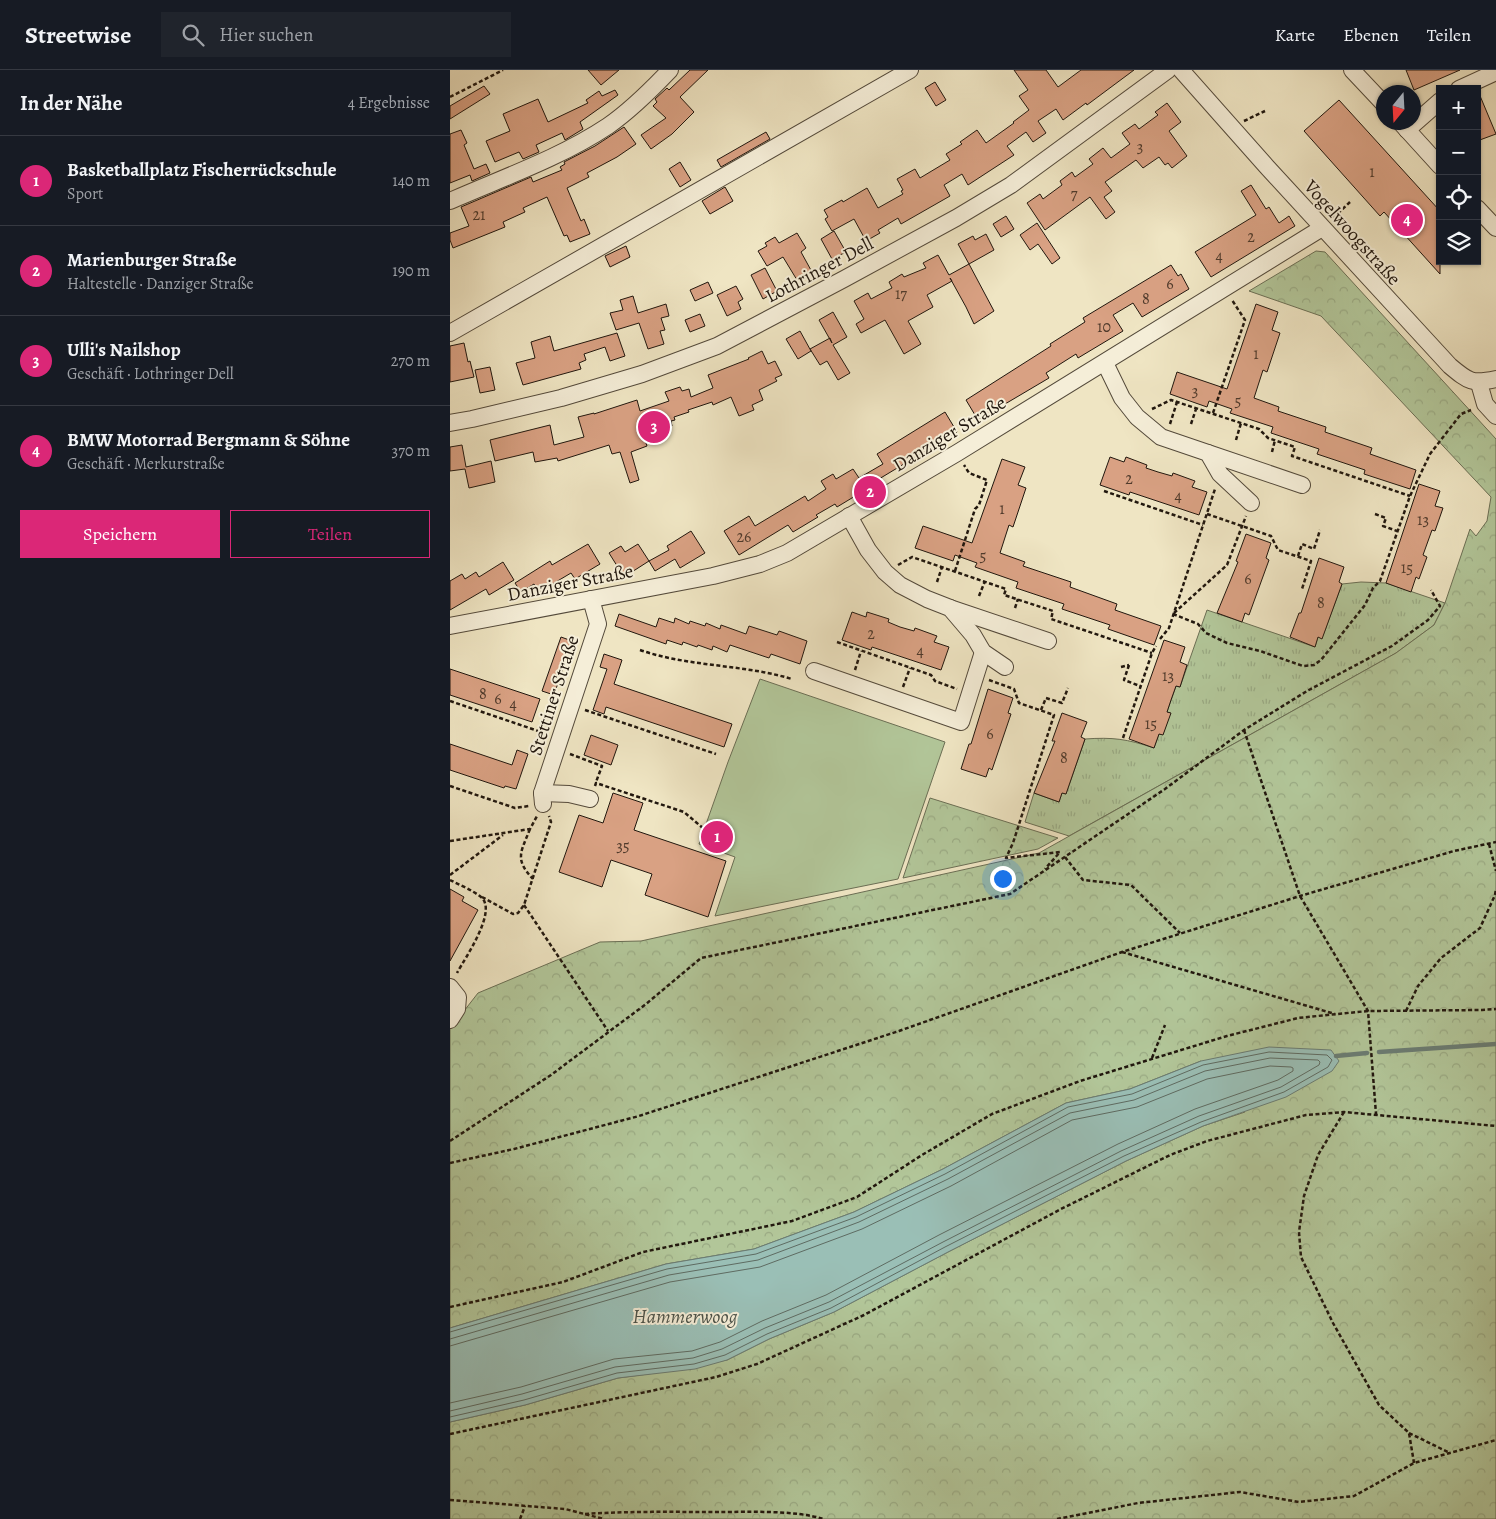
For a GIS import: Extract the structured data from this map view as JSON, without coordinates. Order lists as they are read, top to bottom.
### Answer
{
  "streets": {
    "street": [
      "Vogelwoogstraße",
      "Lothringer Dell",
      "Danziger Straße",
      "Stettiner Straße"
    ]
  },
  "crossings": [
    ["Vogelwoogstraße", "Danziger Straße"],
    ["Danziger Straße", "Stettiner Straße"]
  ],
  "water": ["Hammerwoog"],
  "house_numbers": [
    "3",
    "1",
    "7",
    "21",
    "2",
    "4",
    "6",
    "17",
    "8",
    "10",
    "1",
    "3",
    "5",
    "2",
    "4",
    "1",
    "13",
    "26",
    "5",
    "15",
    "6",
    "8",
    "2",
    "4",
    "13",
    "8",
    "6",
    "4",
    "15",
    "6",
    "8",
    "35"
  ],
  "north": "bottom",
  "page": {
    "header": "Streetwise",
    "search": "Hier suchen",
    "nav": ["Karte", "Ebenen", "Teilen"],
    "heading": ["In der Nähe", "4 Ergebnisse"],
    "map_buttons": ["+", "−"],
    "list": [
      {
        "mark": "1",
        "name": "Basketballplatz Fischerrückschule",
        "note": "Sport",
        "value": "140 m"
      },
      {
        "mark": "2",
        "name": "Marienburger Straße",
        "note": "Haltestelle · Danziger Straße",
        "value": "190 m"
      },
      {
        "mark": "3",
        "name": "Ulli's Nailshop",
        "note": "Geschäft · Lothringer Dell",
        "value": "270 m"
      },
      {
        "mark": "4",
        "name": "BMW Motorrad Bergmann & Söhne",
        "note": "Geschäft · Merkurstraße",
        "value": "370 m"
      }
    ],
    "pins": [
      "4",
      "3",
      "2",
      "1"
    ],
    "buttons": ["Speichern", "Teilen"]
  }
}
